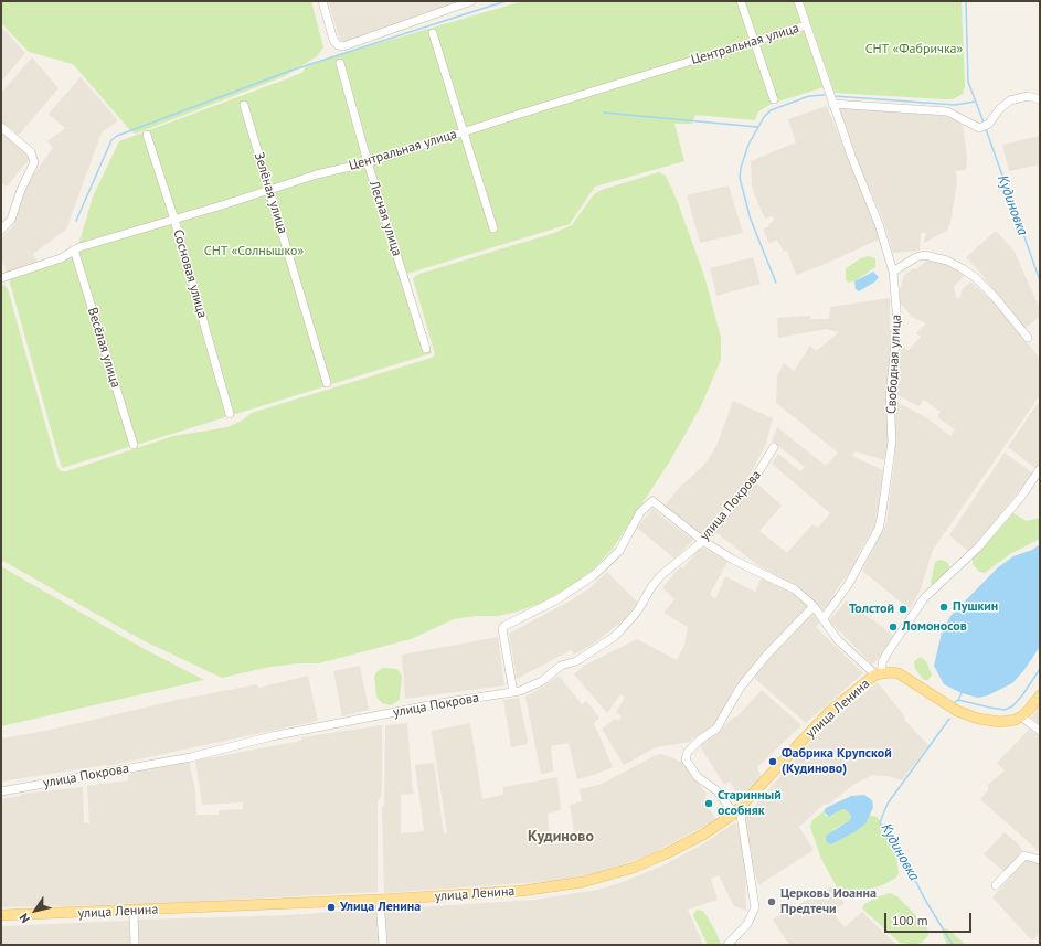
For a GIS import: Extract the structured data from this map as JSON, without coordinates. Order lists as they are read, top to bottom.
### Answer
{
  "streets": {
    "main road": ["улица Ленина"],
    "street": [
      "Центральная улица",
      "Зелёная улица",
      "Лесная улица",
      "Сосновая улица",
      "Весёлая улица",
      "Свободная улица",
      "улица Покрова"
    ]
  },
  "crossings": [
    ["Центральная улица", "Зелёная улица"],
    ["Центральная улица", "Лесная улица"],
    ["Центральная улица", "Сосновая улица"],
    ["Центральная улица", "Весёлая улица"],
    ["Центральная улица", "Свободная улица"]
  ],
  "districts": ["Кудиново"],
  "water": ["Кудиновка"],
  "parks": ["СНТ «Фабричка»", "СНТ «Солнышко»"],
  "places": [
    "Пушкин",
    "Толстой",
    "Ломоносов",
    "Фабрика Крупской (Кудиново)",
    "Старинный особняк",
    "Церковь Иоанна Предтечи",
    "Улица Ленина"
  ],
  "scale_bar": "100 m",
  "north": "bottom left"
}
